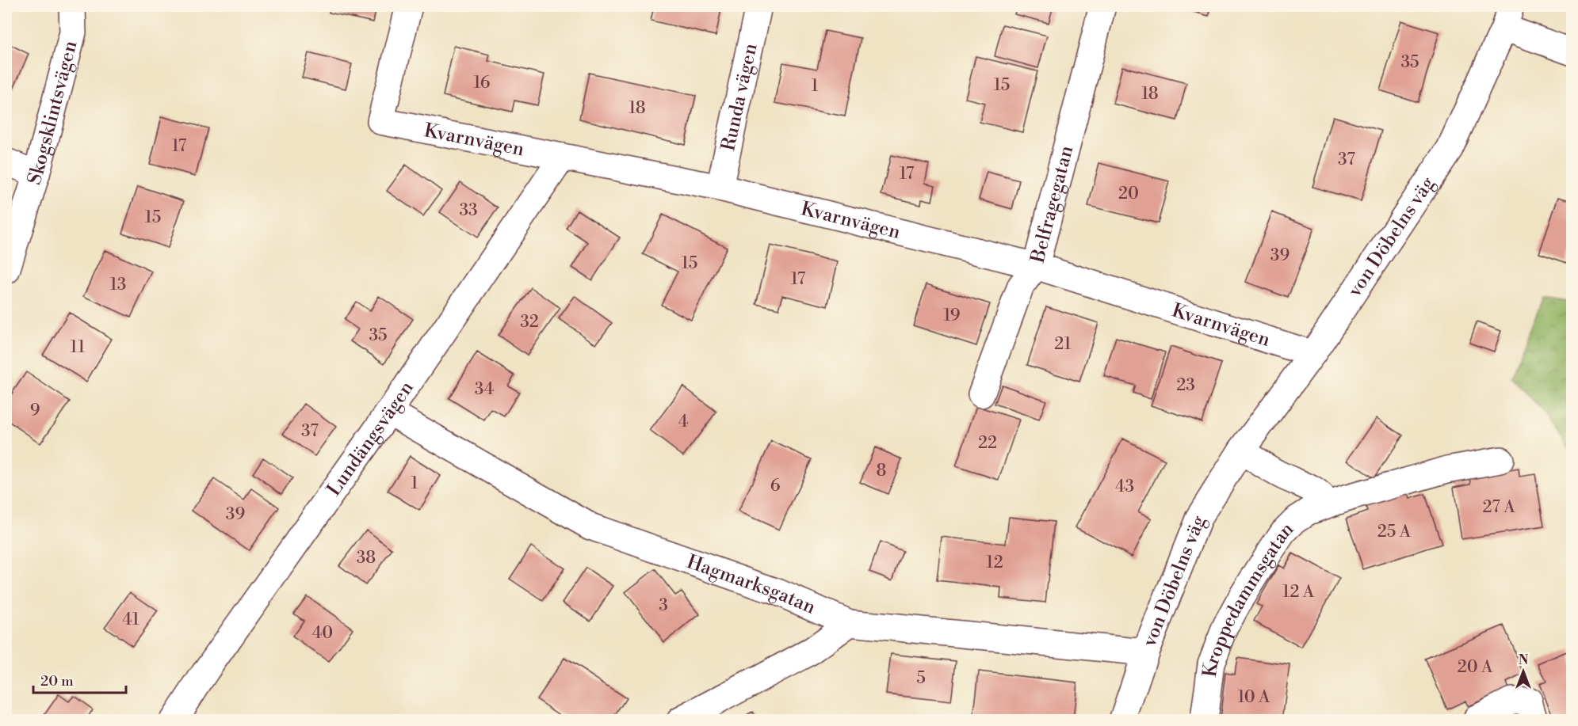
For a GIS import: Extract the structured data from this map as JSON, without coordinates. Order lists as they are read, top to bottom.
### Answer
{
  "streets": {
    "street": [
      "Runda vägen",
      "Skogsklintsvägen",
      "Kvarnvägen",
      "Belfragegatan",
      "von Döbelns väg",
      "Lundängsvägen",
      "Hagmarksgatan",
      "Kroppedammsgatan"
    ]
  },
  "crossings": [
    ["Runda vägen", "Kvarnvägen"],
    ["Kvarnvägen", "Belfragegatan"],
    ["Kvarnvägen", "von Döbelns väg"],
    ["Kvarnvägen", "Lundängsvägen"],
    ["von Döbelns väg", "Hagmarksgatan"],
    ["Lundängsvägen", "Hagmarksgatan"]
  ],
  "house_numbers": [
    "35",
    "16",
    "15",
    "1",
    "18",
    "18",
    "17",
    "37",
    "17",
    "20",
    "33",
    "15",
    "39",
    "15",
    "17",
    "13",
    "19",
    "32",
    "35",
    "21",
    "11",
    "23",
    "34",
    "9",
    "4",
    "37",
    "22",
    "8",
    "1",
    "6",
    "43",
    "27 A",
    "39",
    "25 A",
    "38",
    "12",
    "12 A",
    "3",
    "41",
    "40",
    "20 A",
    "5",
    "10 A"
  ],
  "scale_bar": "20 m",
  "north": "top"
}
